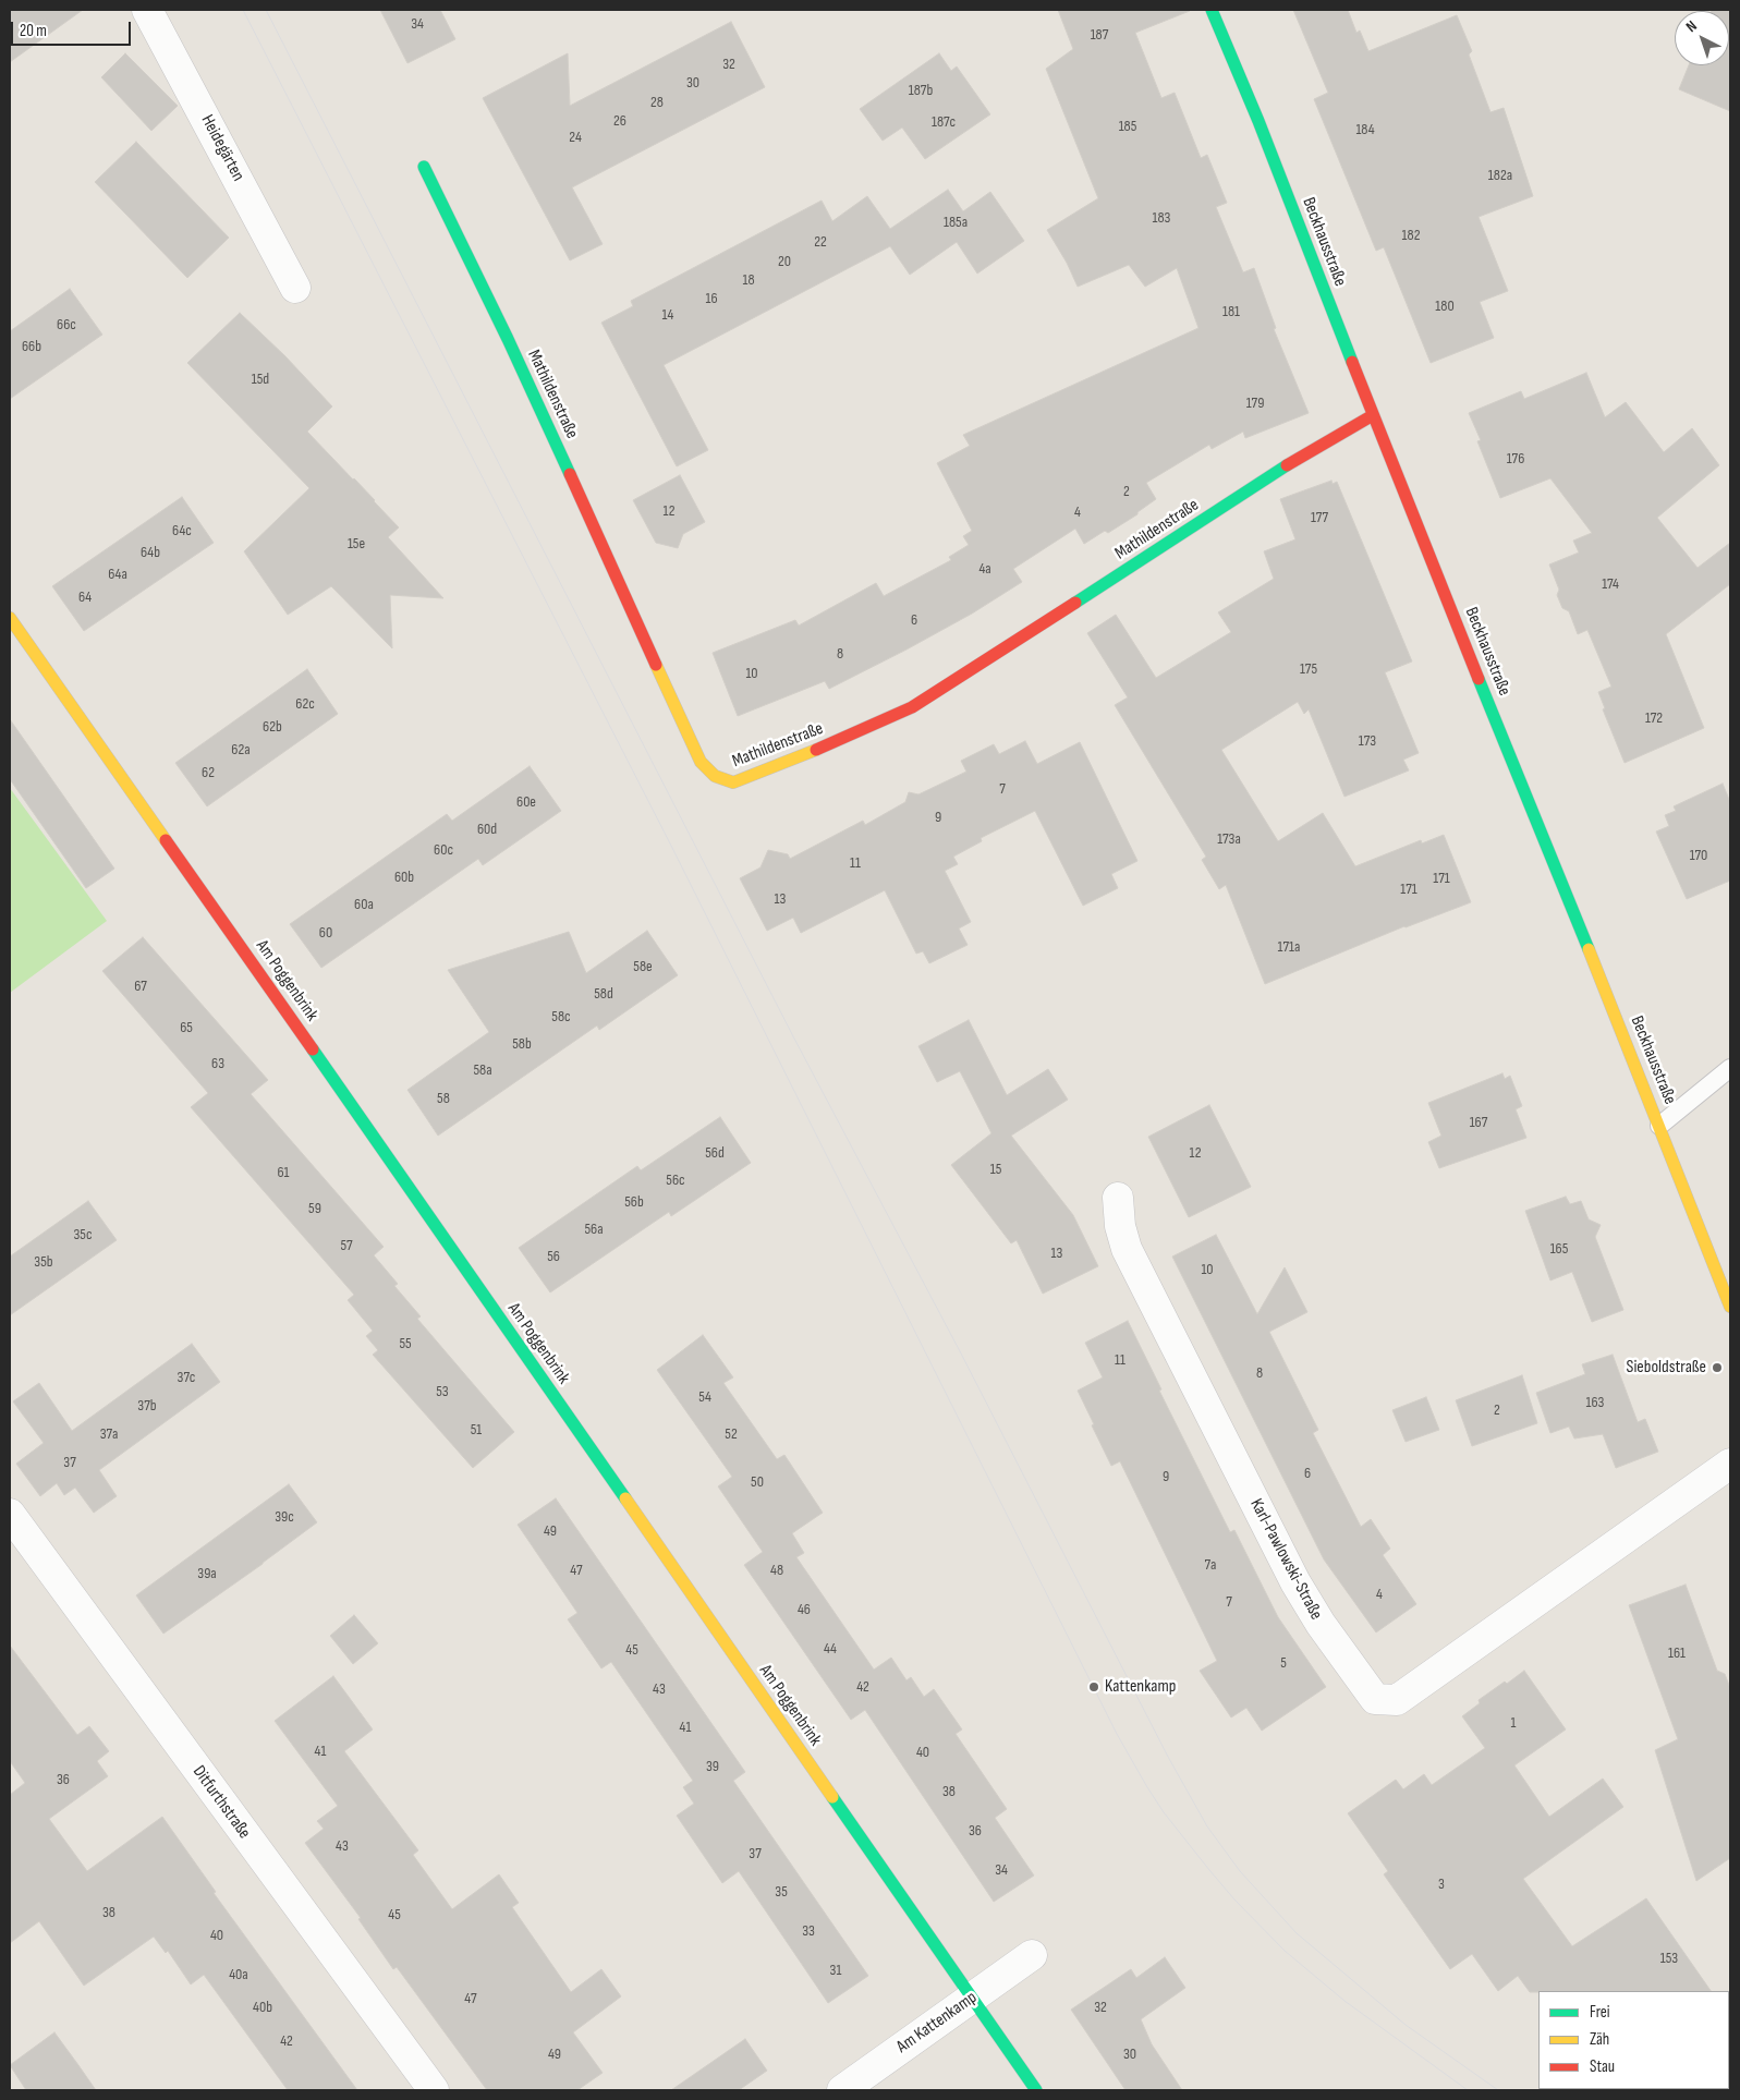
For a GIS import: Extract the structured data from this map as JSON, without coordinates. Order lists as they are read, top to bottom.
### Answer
{
  "streets": {
    "street": [
      "Heidegärten",
      "Beckhausstraße",
      "Mathildenstraße",
      "Am Poggenbrink",
      "Karl-Pawlowski-Straße",
      "Ditfurthstraße",
      "Am Kattenkamp"
    ]
  },
  "crossings": [
    ["Beckhausstraße", "Mathildenstraße"],
    ["Am Poggenbrink", "Am Kattenkamp"]
  ],
  "places": ["Sieboldstraße", "Kattenkamp"],
  "house_numbers": [
    "34",
    "187",
    "32",
    "30",
    "187b",
    "28",
    "26",
    "187c",
    "185",
    "184",
    "24",
    "182a",
    "183",
    "185a",
    "182",
    "22",
    "20",
    "18",
    "16",
    "180",
    "181",
    "14",
    "66c",
    "66b",
    "15d",
    "179",
    "176",
    "2",
    "12",
    "4",
    "177",
    "64c",
    "15e",
    "64b",
    "4a",
    "64a",
    "174",
    "64",
    "6",
    "8",
    "175",
    "10",
    "62c",
    "172",
    "62b",
    "173",
    "62a",
    "62",
    "7",
    "60e",
    "9",
    "60d",
    "173a",
    "60c",
    "170",
    "11",
    "60b",
    "171",
    "171",
    "13",
    "60a",
    "60",
    "171a",
    "58e",
    "67",
    "58d",
    "58c",
    "65",
    "58b",
    "63",
    "58a",
    "58",
    "167",
    "56d",
    "12",
    "15",
    "61",
    "56c",
    "56b",
    "59",
    "56a",
    "35c",
    "57",
    "165",
    "13",
    "56",
    "35b",
    "10",
    "55",
    "11",
    "8",
    "37c",
    "53",
    "54",
    "163",
    "37b",
    "2",
    "51",
    "37a",
    "52",
    "37",
    "6",
    "9",
    "50",
    "39c",
    "49",
    "7a",
    "47",
    "48",
    "39a",
    "4",
    "7",
    "46",
    "44",
    "45",
    "161",
    "5",
    "42",
    "43",
    "1",
    "41",
    "41",
    "40",
    "39",
    "36",
    "38",
    "36",
    "43",
    "37",
    "34",
    "3",
    "35",
    "38",
    "45",
    "33",
    "40",
    "153",
    "31",
    "40a",
    "47",
    "40b",
    "32",
    "42",
    "49",
    "30"
  ],
  "legend": ["Frei", "Zäh", "Stau"],
  "scale_bar": "20 m",
  "north": "top left"
}
